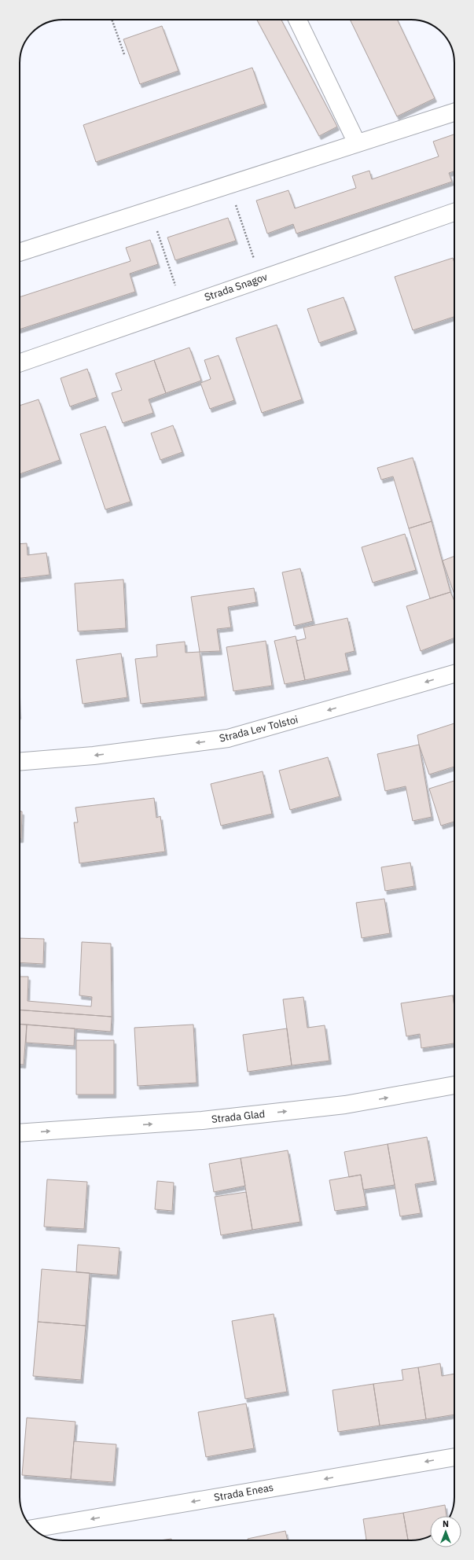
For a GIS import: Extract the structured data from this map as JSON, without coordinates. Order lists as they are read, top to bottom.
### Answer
{
  "streets": {
    "street": [
      "Strada Snagov",
      "Strada Lev Tolstoi",
      "Strada Glad",
      "Strada Eneas"
    ]
  },
  "one_way": ["Strada Lev Tolstoi", "Strada Glad", "Strada Eneas"],
  "north": "top"
}
